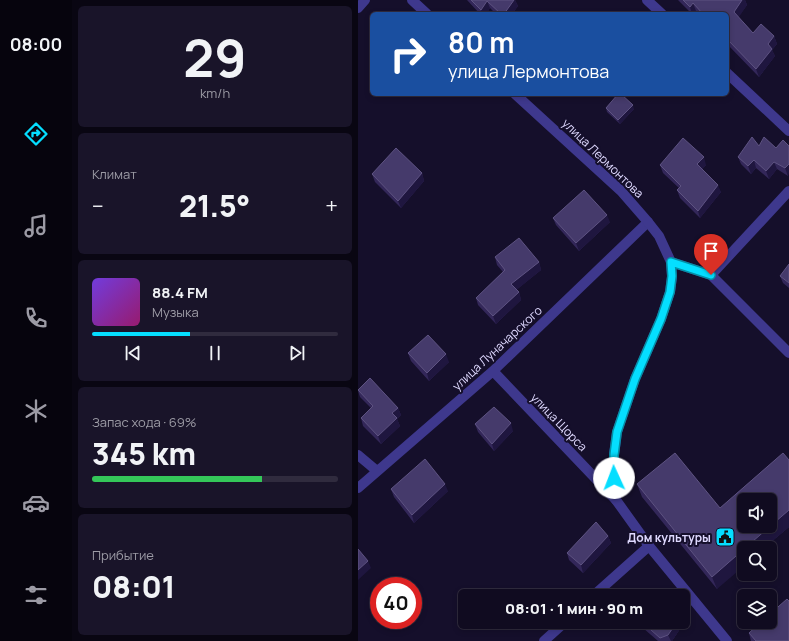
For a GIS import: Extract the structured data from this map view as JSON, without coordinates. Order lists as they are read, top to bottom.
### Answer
{
  "streets": {
    "street": ["улица Лермонтова", "улица Луначарского", "улица Щорса"]
  },
  "crossings": [
    ["улица Лермонтова", "улица Луначарского"],
    ["улица Луначарского", "улица Щорса"]
  ],
  "places": {
    "public building": ["Дом культуры"]
  },
  "page": {
    "tabs": "08:00",
    "tile": [
      ["29", "km/h"],
      "Климат",
      ["Запас хода · 69%", "345 km"],
      ["Прибытие", "08:01"]
    ],
    "turn": ["80 m", "улица Лермонтова"],
    "heat": ["−", "21.5°", "+"],
    "song": ["88.4 FM", "Музыка"],
    "limit": "40",
    "trip": "08:01 · 1 мин · 90 m"
  }
}
